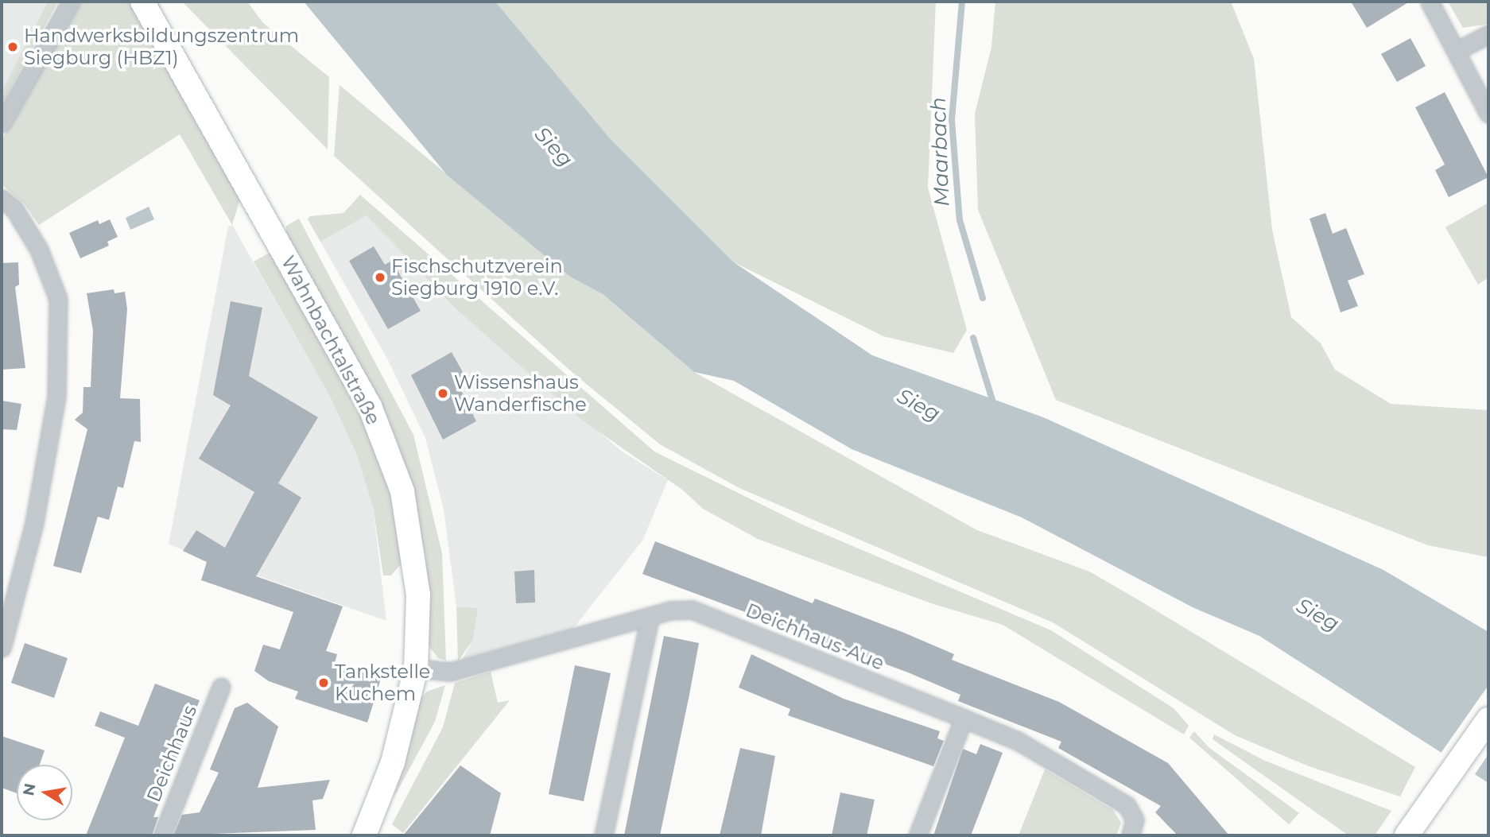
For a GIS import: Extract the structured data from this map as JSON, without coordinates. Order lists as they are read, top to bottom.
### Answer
{
  "streets": {
    "main road": ["Wahnbachtalstraße"],
    "street": ["Deichhaus-Aue", "Deichhaus"]
  },
  "crossings": [
    ["Wahnbachtalstraße", "Deichhaus-Aue"]
  ],
  "water": ["Sieg", "Maarbach"],
  "places": [
    "Handwerksbildungszentrum Siegburg (HBZ1)",
    "Fischschutzverein Siegburg 1910 e.V.",
    "Wissenshaus Wanderfische",
    "Tankstelle Kuchem"
  ],
  "north": "left"
}
